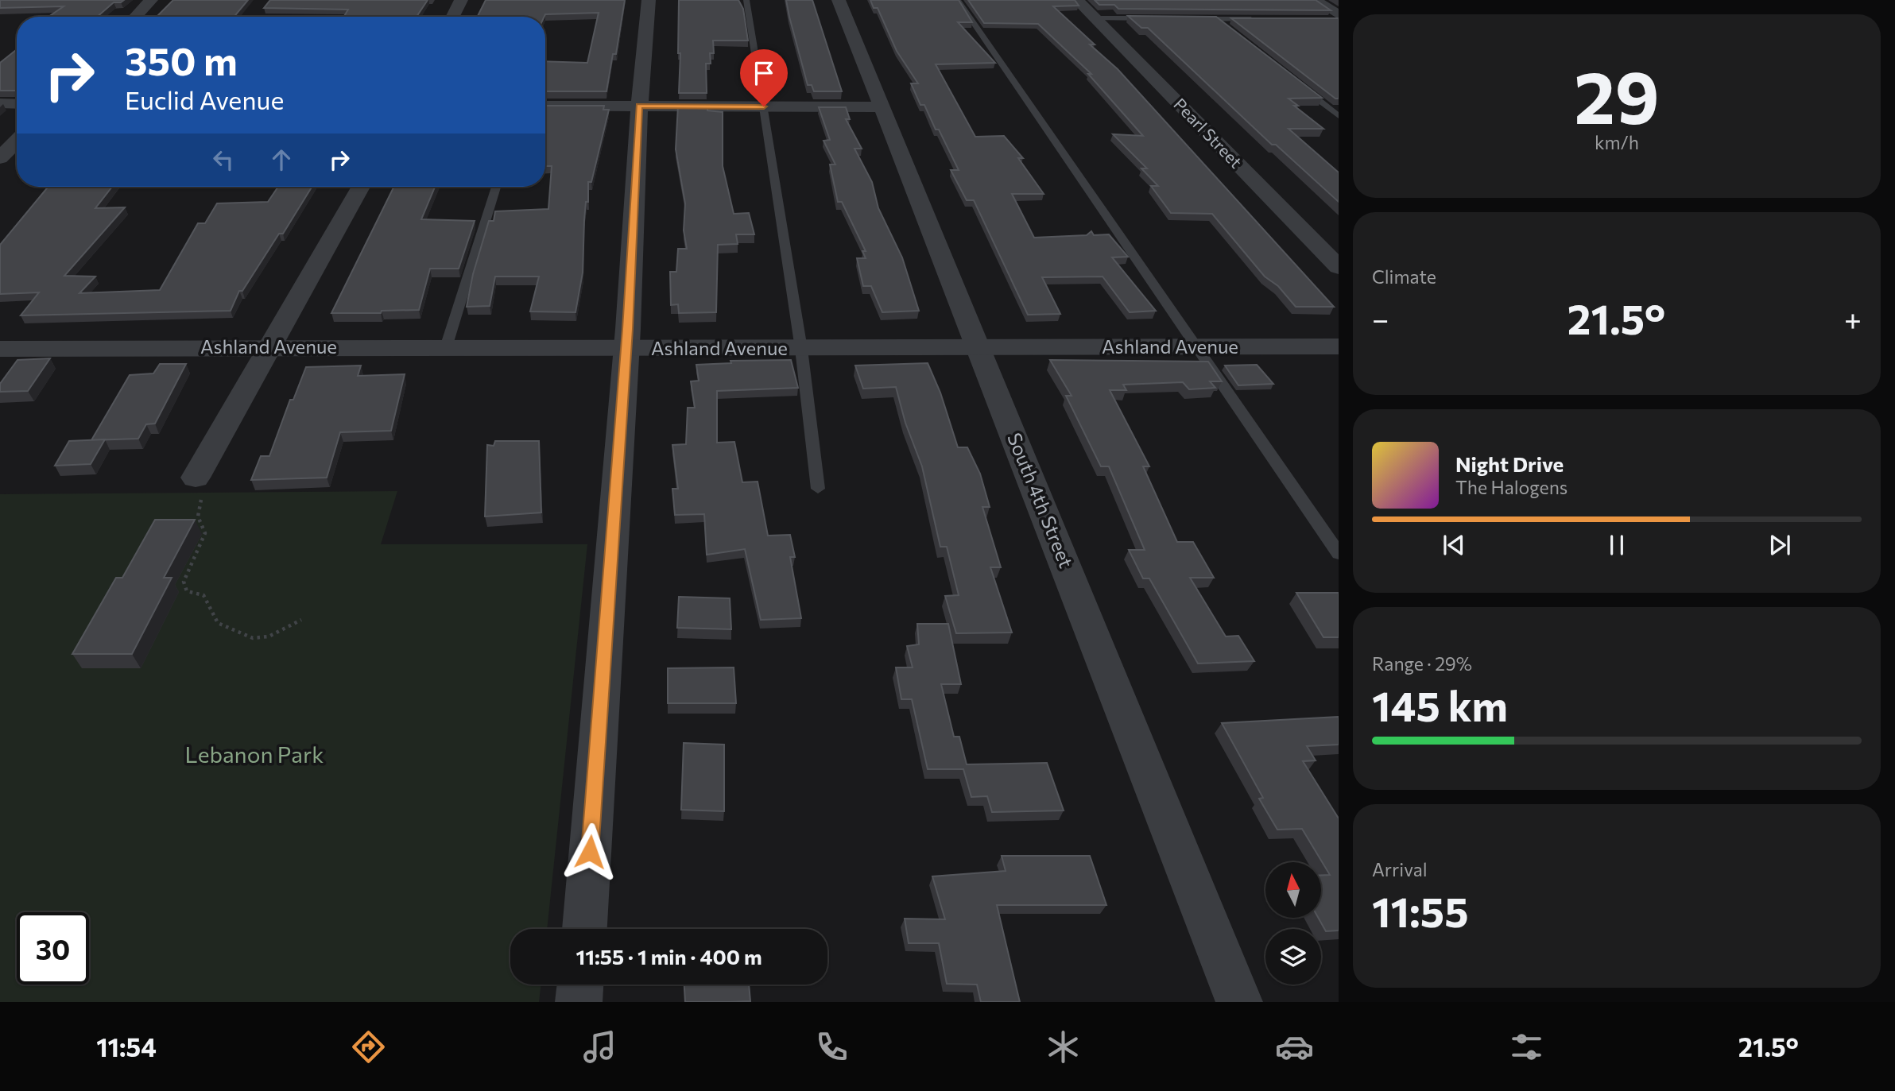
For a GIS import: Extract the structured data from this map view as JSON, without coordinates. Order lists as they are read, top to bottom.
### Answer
{
  "streets": {
    "street": ["Pearl Street", "Ashland Avenue", "South 4th Street"]
  },
  "crossings": [
    ["Ashland Avenue", "South 4th Street"]
  ],
  "parks": ["Lebanon Park"],
  "north": "top",
  "page": {
    "tile": [
      ["29", "km/h"],
      "Climate",
      ["Range · 29%", "145 km"],
      ["Arrival", "11:55"]
    ],
    "turn": ["350 m", "Euclid Avenue"],
    "heat": ["−", "21.5°", "+"],
    "song": ["Night Drive", "The Halogens"],
    "limit": "30",
    "trip": "11:55 · 1 min · 400 m",
    "tabs": ["11:54", "21.5°"]
  }
}
